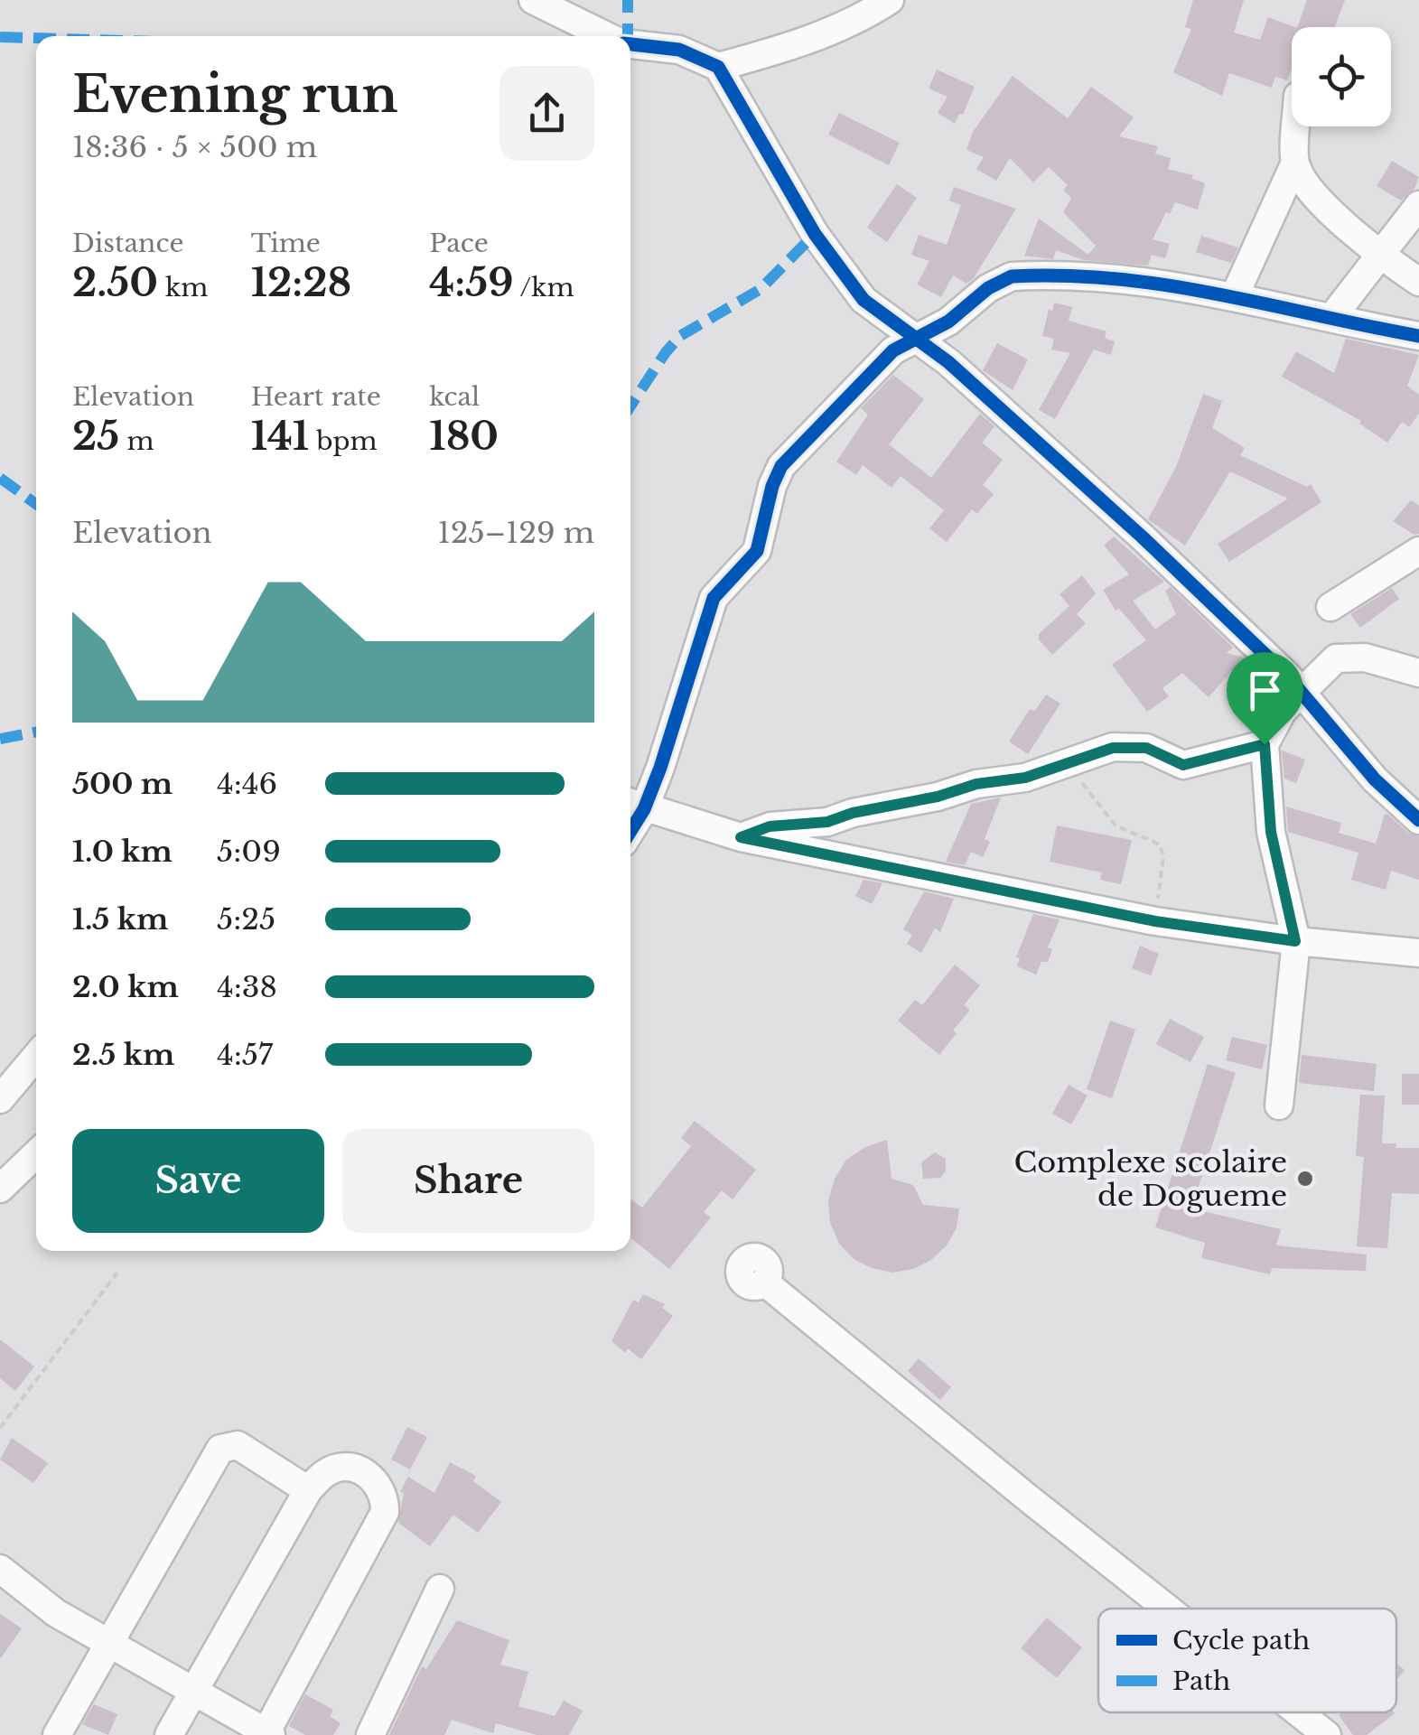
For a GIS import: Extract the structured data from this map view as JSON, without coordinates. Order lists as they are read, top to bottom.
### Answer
{
  "places": ["Complexe scolaire de Dogueme"],
  "legend": ["Cycle path", "Path"],
  "page": {
    "heading": ["Evening run", "18:36 · 5 × 500 m"],
    "stats": [
      ["Distance", "2.50 km"],
      ["Time", "12:28"],
      ["Pace", "4:59 /km"],
      ["Elevation", "25 m"],
      ["Heart rate", "141 bpm"],
      ["kcal", "180"]
    ],
    "chart": ["Elevation", "125–129 m"],
    "list": [
      {
        "name": "500 m",
        "note": "4:46"
      },
      {
        "name": "1.0 km",
        "note": "5:09"
      },
      {
        "name": "1.5 km",
        "note": "5:25"
      },
      {
        "name": "2.0 km",
        "note": "4:38"
      },
      {
        "name": "2.5 km",
        "note": "4:57"
      }
    ],
    "buttons": ["Save", "Share"]
  }
}
